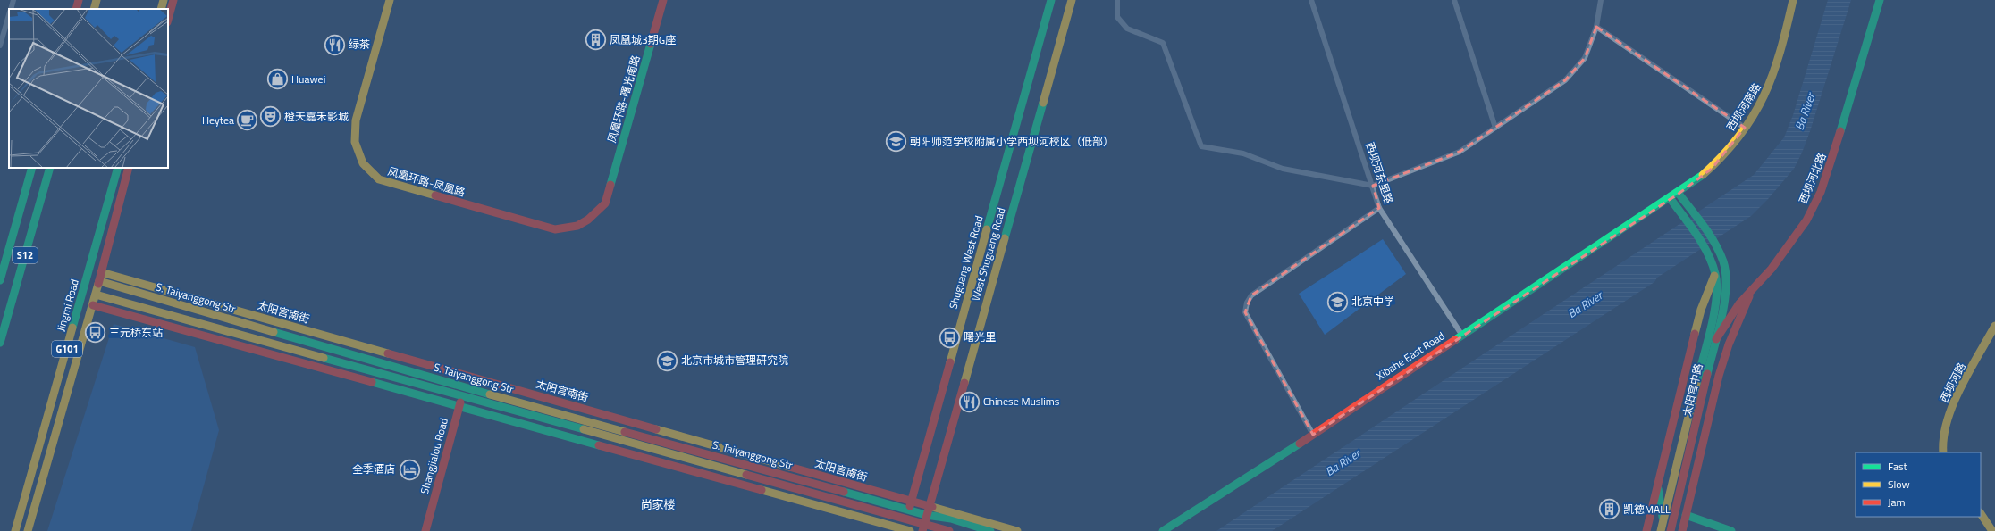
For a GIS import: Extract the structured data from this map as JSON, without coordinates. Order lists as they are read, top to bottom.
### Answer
{
  "streets": {
    "main road": [
      "凤凰环路-曙光南路",
      "西坝河南路",
      "西坝河北路",
      "凤凰环路-凤凰路",
      "West Shuguang Road",
      "S12",
      "Shuguang West Road",
      "S. Taiyanggong Str",
      "Jingmi Road",
      "太阳宫南街",
      "G101",
      "Xibahe East Road",
      "西坝河路",
      "太阳宫中路",
      "Shangjialou Road"
    ],
    "street": ["西坝河东里路"]
  },
  "crossings": [
    ["凤凰环路-曙光南路", "凤凰环路-凤凰路"],
    ["西坝河南路", "Xibahe East Road"],
    ["西坝河南路", "太阳宫中路"],
    ["西坝河东里路", "Xibahe East Road"],
    ["西坝河北路", "太阳宫中路"],
    ["West Shuguang Road", "S. Taiyanggong Str"],
    ["West Shuguang Road", "太阳宫南街"],
    ["Shuguang West Road", "S. Taiyanggong Str"],
    ["Shuguang West Road", "太阳宫南街"],
    ["S. Taiyanggong Str", "G101"],
    ["S. Taiyanggong Str", "Shangjialou Road"],
    ["太阳宫南街", "G101"],
    ["Xibahe East Road", "太阳宫中路"]
  ],
  "districts": ["尚家楼"],
  "water": ["Ba River"],
  "places": {
    "building": ["凤凰城3期G座", "凯德MALL"],
    "restaurant": ["绿茶", "Chinese Muslims"],
    "shop": ["Huawei"],
    "theatre": ["橙天嘉禾影城"],
    "cafe": ["Heytea"],
    "school or university": ["朝阳师范学校附属小学西坝河校区（低部）", "北京中学", "北京市城市管理研究院"],
    "bus stop": ["三元桥东站", "曙光里"],
    "hotel": ["全季酒店"]
  },
  "legend": ["Fast", "Slow", "Jam"]
}
